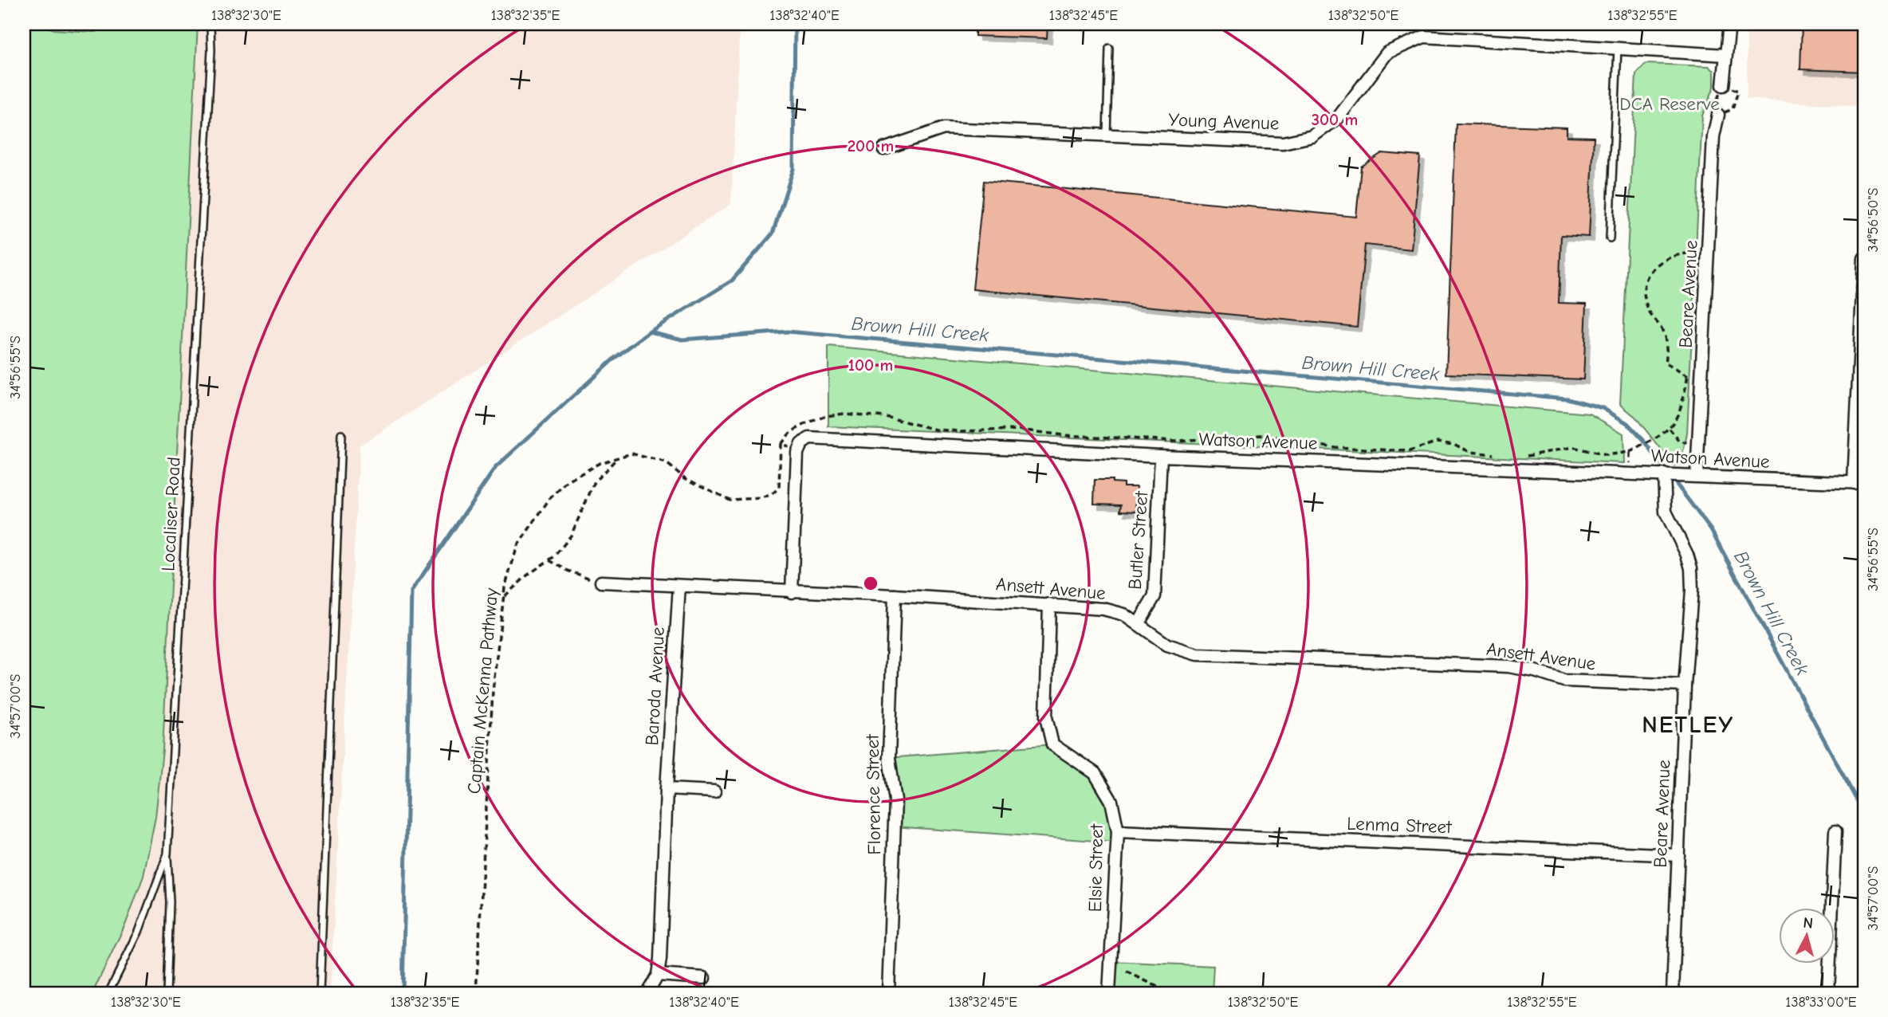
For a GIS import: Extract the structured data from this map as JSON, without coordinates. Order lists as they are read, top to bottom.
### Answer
{
  "streets": {
    "street": [
      "Young Avenue",
      "Beare Avenue",
      "Watson Avenue",
      "Butler Street",
      "Ansett Avenue",
      "Baroda Avenue",
      "Florence Street",
      "Lenma Street",
      "Elsie Street"
    ],
    "lane": ["Localiser Road"],
    "path": ["Captain McKenna Pathway"]
  },
  "crossings": [
    ["Beare Avenue", "Watson Avenue"],
    ["Beare Avenue", "Ansett Avenue"],
    ["Beare Avenue", "Lenma Street"],
    ["Watson Avenue", "Butler Street"],
    ["Butler Street", "Ansett Avenue"],
    ["Ansett Avenue", "Baroda Avenue"],
    ["Ansett Avenue", "Florence Street"],
    ["Ansett Avenue", "Elsie Street"],
    ["Lenma Street", "Elsie Street"]
  ],
  "districts": ["NETLEY"],
  "water": ["Brown Hill Creek"],
  "parks": ["DCA Reserve"],
  "north": "top",
  "coordinates": [
    "138°32'30\"E",
    "138°32'35\"E",
    "138°32'40\"E",
    "138°32'45\"E",
    "138°32'50\"E",
    "138°32'55\"E",
    "34°56'50\"S",
    "34°56'55\"S",
    "34°57'00\"S",
    "138°33'00\"E"
  ],
  "rings": ["300 m", "200 m", "100 m"]
}
